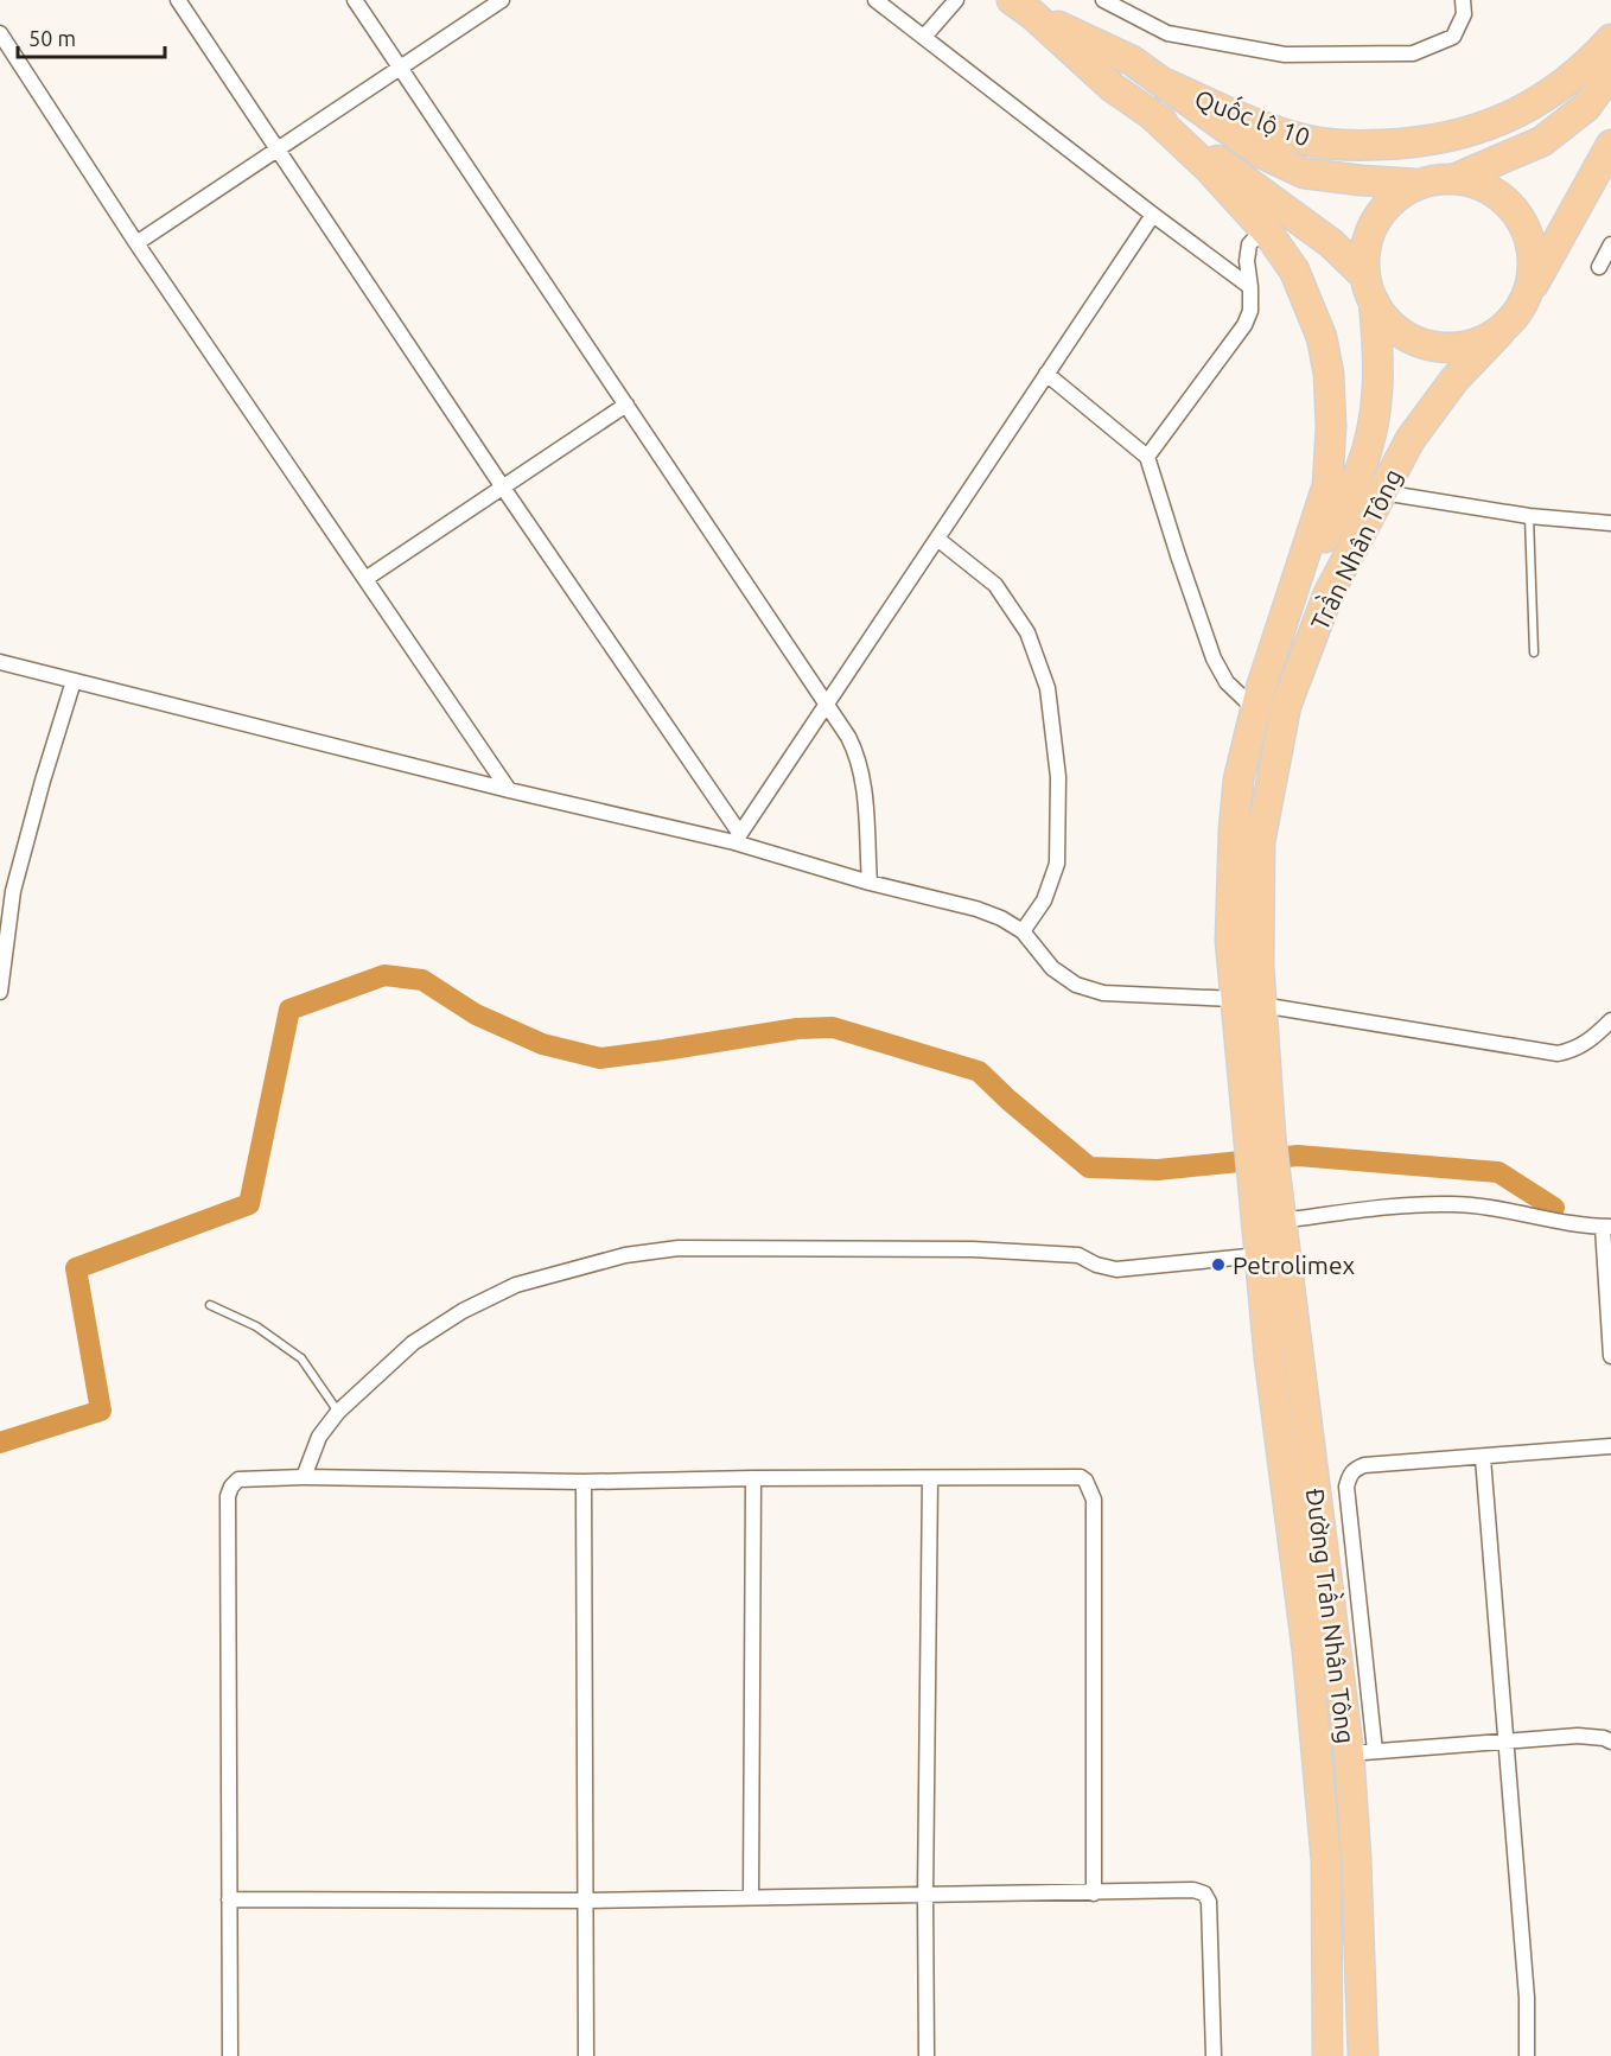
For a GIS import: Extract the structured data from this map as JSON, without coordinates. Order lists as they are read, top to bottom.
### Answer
{
  "streets": {
    "highway": ["Quốc lộ 10", "Trần Nhân Tông", "Đường Trần Nhân Tông"]
  },
  "crossings": [
    ["Quốc lộ 10", "Trần Nhân Tông"],
    ["Trần Nhân Tông", "Đường Trần Nhân Tông"]
  ],
  "places": ["Petrolimex"],
  "scale_bar": "50 m"
}
